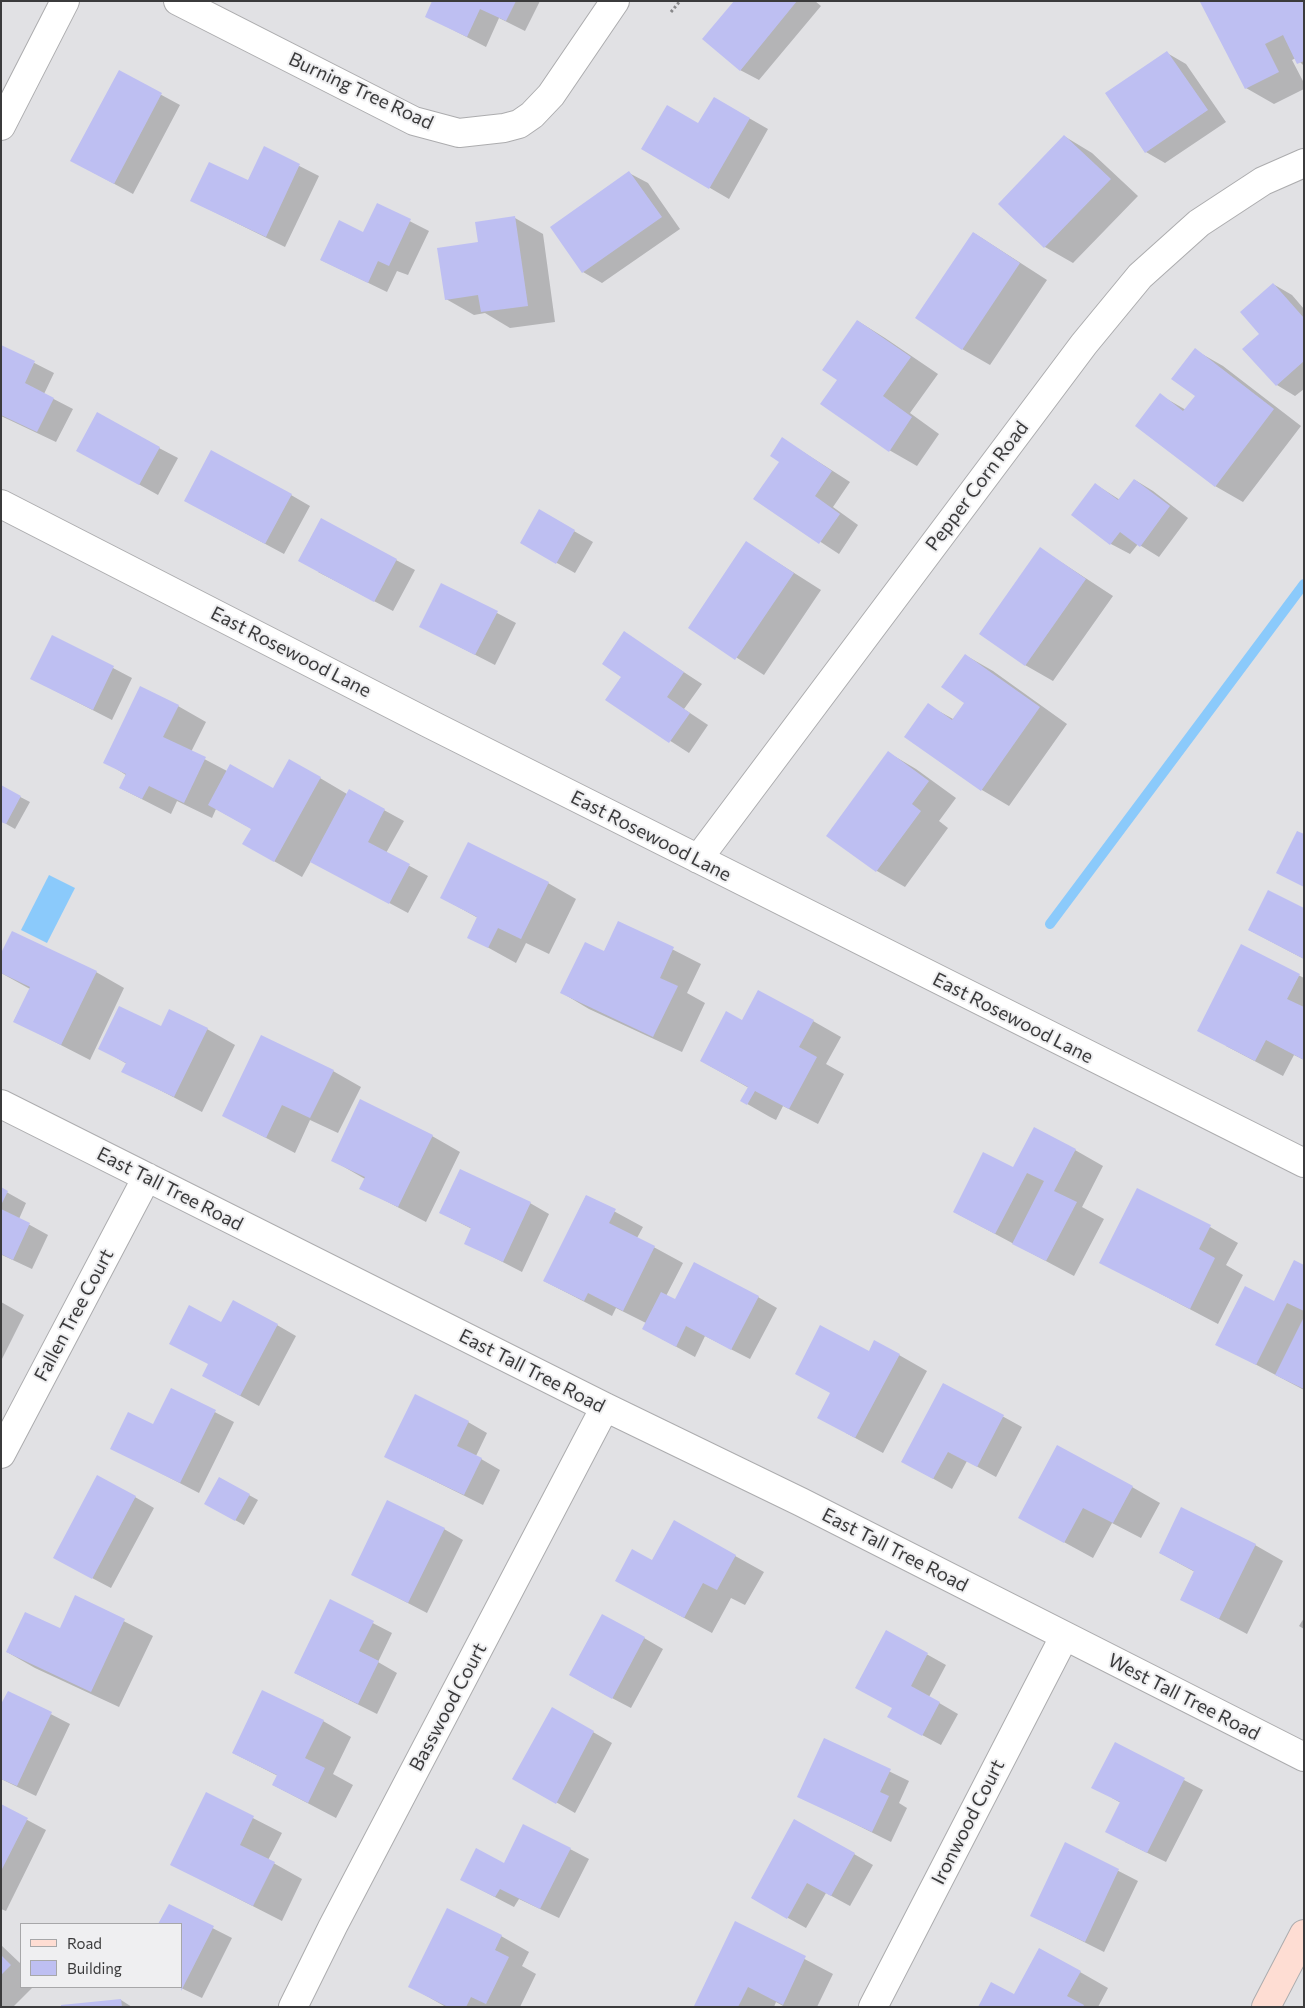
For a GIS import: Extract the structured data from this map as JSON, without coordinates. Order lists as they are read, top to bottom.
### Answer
{
  "streets": {
    "street": [
      "Burning Tree Road",
      "Pepper Corn Road",
      "East Rosewood Lane",
      "East Tall Tree Road",
      "Fallen Tree Court",
      "West Tall Tree Road",
      "Basswood Court",
      "Ironwood Court"
    ]
  },
  "crossings": [
    ["Pepper Corn Road", "East Rosewood Lane"],
    ["East Tall Tree Road", "Fallen Tree Court"],
    ["East Tall Tree Road", "West Tall Tree Road"],
    ["East Tall Tree Road", "Basswood Court"],
    ["East Tall Tree Road", "Ironwood Court"],
    ["West Tall Tree Road", "Ironwood Court"]
  ],
  "legend": ["Road", "Building"]
}
